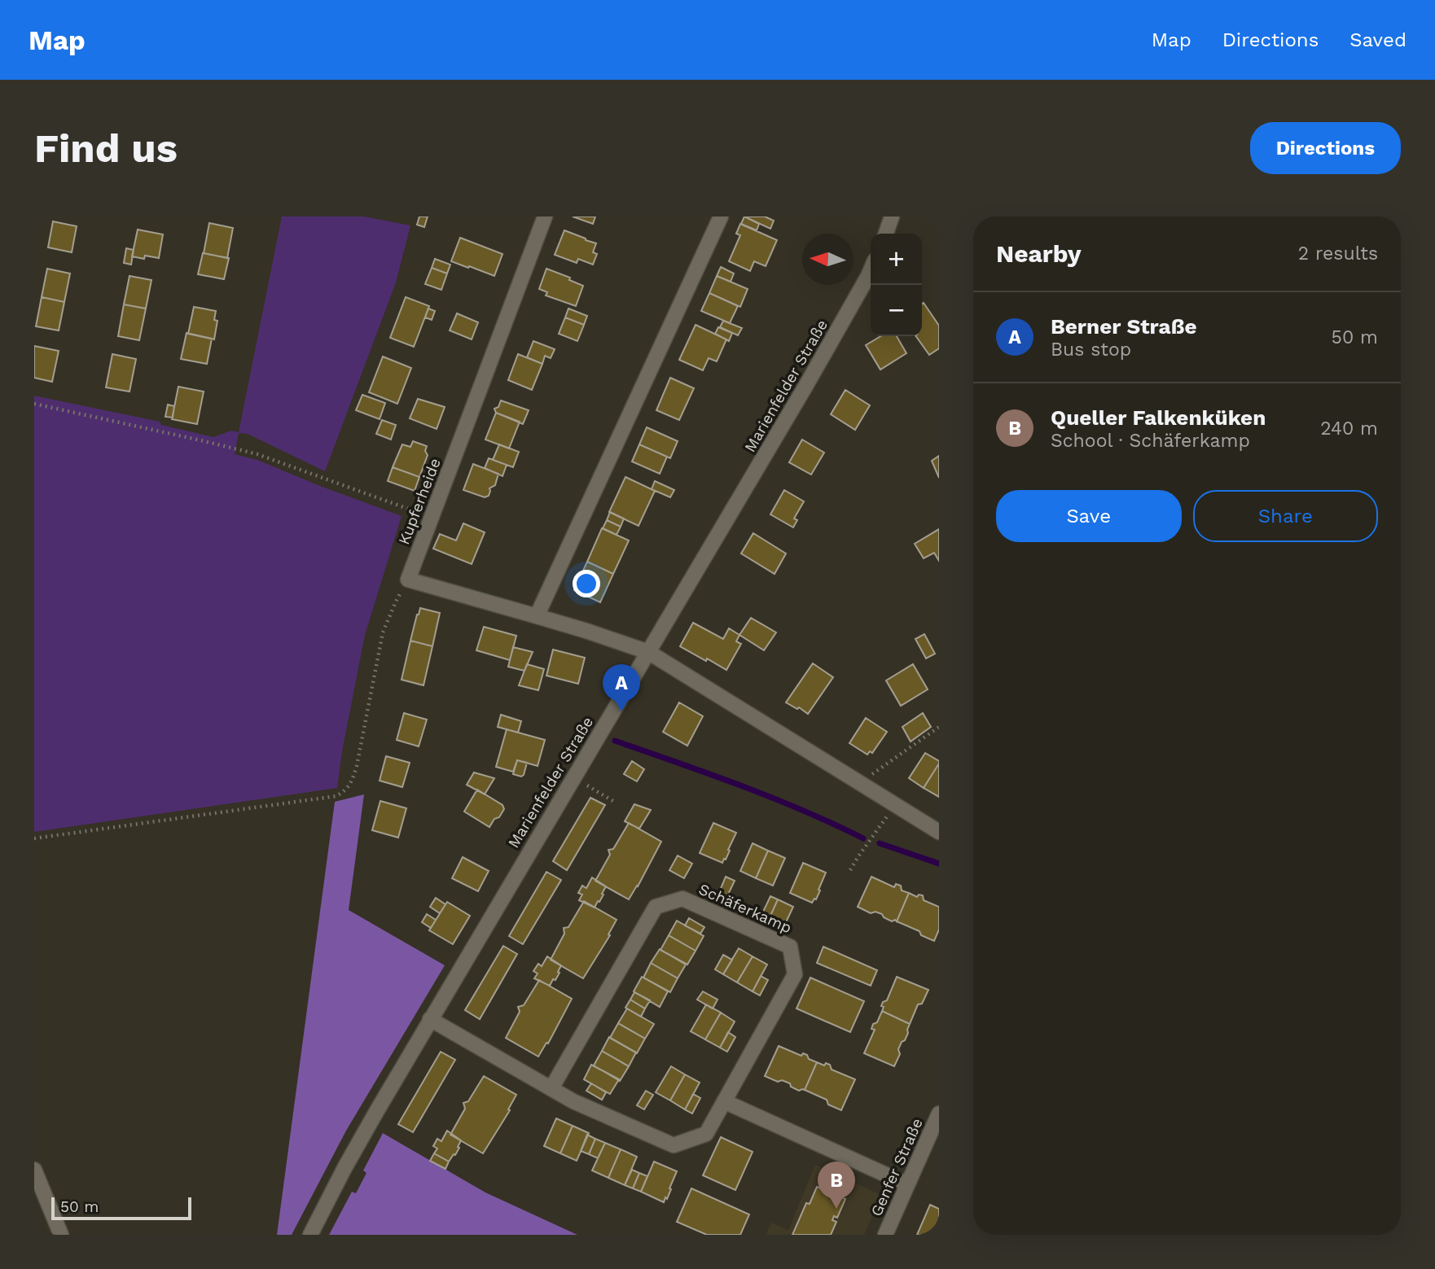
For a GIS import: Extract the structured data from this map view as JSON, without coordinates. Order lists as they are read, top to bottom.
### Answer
{
  "streets": {
    "street": [
      "Marienfelder Straße",
      "Kupferheide",
      "Schäferkamp",
      "Genfer Straße"
    ]
  },
  "crossings": [
    ["Marienfelder Straße", "Schäferkamp"]
  ],
  "scale_bar": "50 m",
  "north": "left",
  "page": {
    "header": "Map",
    "nav": ["Map", "Directions", "Saved"],
    "buttons": [
      "Directions",
      ["Save", "Share"]
    ],
    "title": "Find us",
    "heading": ["Nearby", "2 results"],
    "map_buttons": ["+", "−"],
    "list": [
      {
        "mark": "A",
        "name": "Berner Straße",
        "note": "Bus stop",
        "value": "50 m"
      },
      {
        "mark": "B",
        "name": "Queller Falkenküken",
        "note": "School · Schäferkamp",
        "value": "240 m"
      }
    ],
    "pins": ["A", "B"],
    "scale": "50 m"
  }
}
